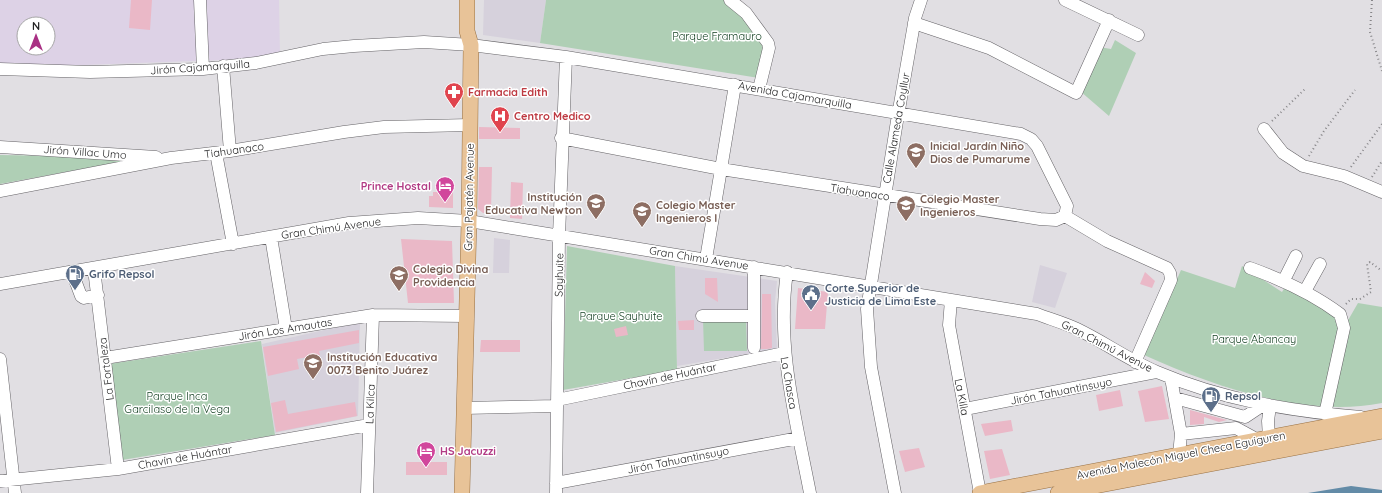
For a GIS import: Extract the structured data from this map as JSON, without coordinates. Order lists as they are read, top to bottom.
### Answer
{
  "streets": {
    "main road": ["Gran Pajatén Avenue", "Avenida Malecón Miguel Checa Eguiguren"],
    "street": [
      "Jirón Cajamarquilla",
      "Avenida Cajamarquilla",
      "Calle Alameda Coyllur",
      "Tiahuanaco",
      "Jirón Villac Umo",
      "Gran Chimú Avenue",
      "Sayhuite",
      "Jirón Los Amautas",
      "La Fortaleza",
      "Chavín de Huántar",
      "La Chasca",
      "Jirón Tahuantinsuyo",
      "La Killa",
      "La Kilca"
    ]
  },
  "crossings": [
    ["Jirón Cajamarquilla", "Avenida Cajamarquilla"],
    ["Jirón Cajamarquilla", "Gran Pajatén Avenue"],
    ["Avenida Cajamarquilla", "Calle Alameda Coyllur"],
    ["Avenida Cajamarquilla", "Tiahuanaco"],
    ["Avenida Cajamarquilla", "Gran Pajatén Avenue"],
    ["Avenida Cajamarquilla", "Sayhuite"],
    ["Calle Alameda Coyllur", "Tiahuanaco"],
    ["Calle Alameda Coyllur", "Gran Chimú Avenue"],
    ["Tiahuanaco", "Jirón Villac Umo"],
    ["Tiahuanaco", "Gran Pajatén Avenue"],
    ["Tiahuanaco", "Sayhuite"],
    ["Gran Pajatén Avenue", "Gran Chimú Avenue"],
    ["Gran Pajatén Avenue", "Jirón Los Amautas"],
    ["Gran Pajatén Avenue", "Chavín de Huántar"],
    ["Gran Chimú Avenue", "Sayhuite"],
    ["Gran Chimú Avenue", "La Fortaleza"],
    ["Gran Chimú Avenue", "La Chasca"],
    ["Gran Chimú Avenue", "Jirón Tahuantinsuyo"],
    ["Gran Chimú Avenue", "La Killa"],
    ["Gran Chimú Avenue", "Avenida Malecón Miguel Checa Eguiguren"],
    ["Sayhuite", "Chavín de Huántar"],
    ["Sayhuite", "Jirón Tahuantinsuyo"],
    ["Jirón Los Amautas", "La Fortaleza"],
    ["Jirón Los Amautas", "La Kilca"],
    ["La Fortaleza", "Chavín de Huántar"],
    ["Chavín de Huántar", "La Chasca"],
    ["Chavín de Huántar", "La Kilca"],
    ["La Chasca", "Jirón Tahuantinsuyo"],
    ["Jirón Tahuantinsuyo", "La Killa"],
    ["La Killa", "Avenida Malecón Miguel Checa Eguiguren"]
  ],
  "parks": [
    "Parque Framauro",
    "Parque Sayhuite",
    "Parque Abancay",
    "Parque Inca Garcilaso de la Vega"
  ],
  "places": {
    "pharmacy": ["Farmacia Edith"],
    "hospital": ["Centro Medico"],
    "school or university": [
      "Inicial Jardín Niño Dios de Pumarume",
      "Institución Educativa Newton",
      "Colegio Master Ingenieros",
      "Colegio Master Ingenieros I",
      "Colegio Divina Providencia",
      "Institución Educativa 0073 Benito Juárez"
    ],
    "hotel": ["Prince Hostal", "HS Jacuzzi"],
    "fuel station": ["Grifo Repsol", "Repsol"],
    "public building": ["Corte Superior de Justicia de Lima Este"]
  },
  "north": "top"
}
